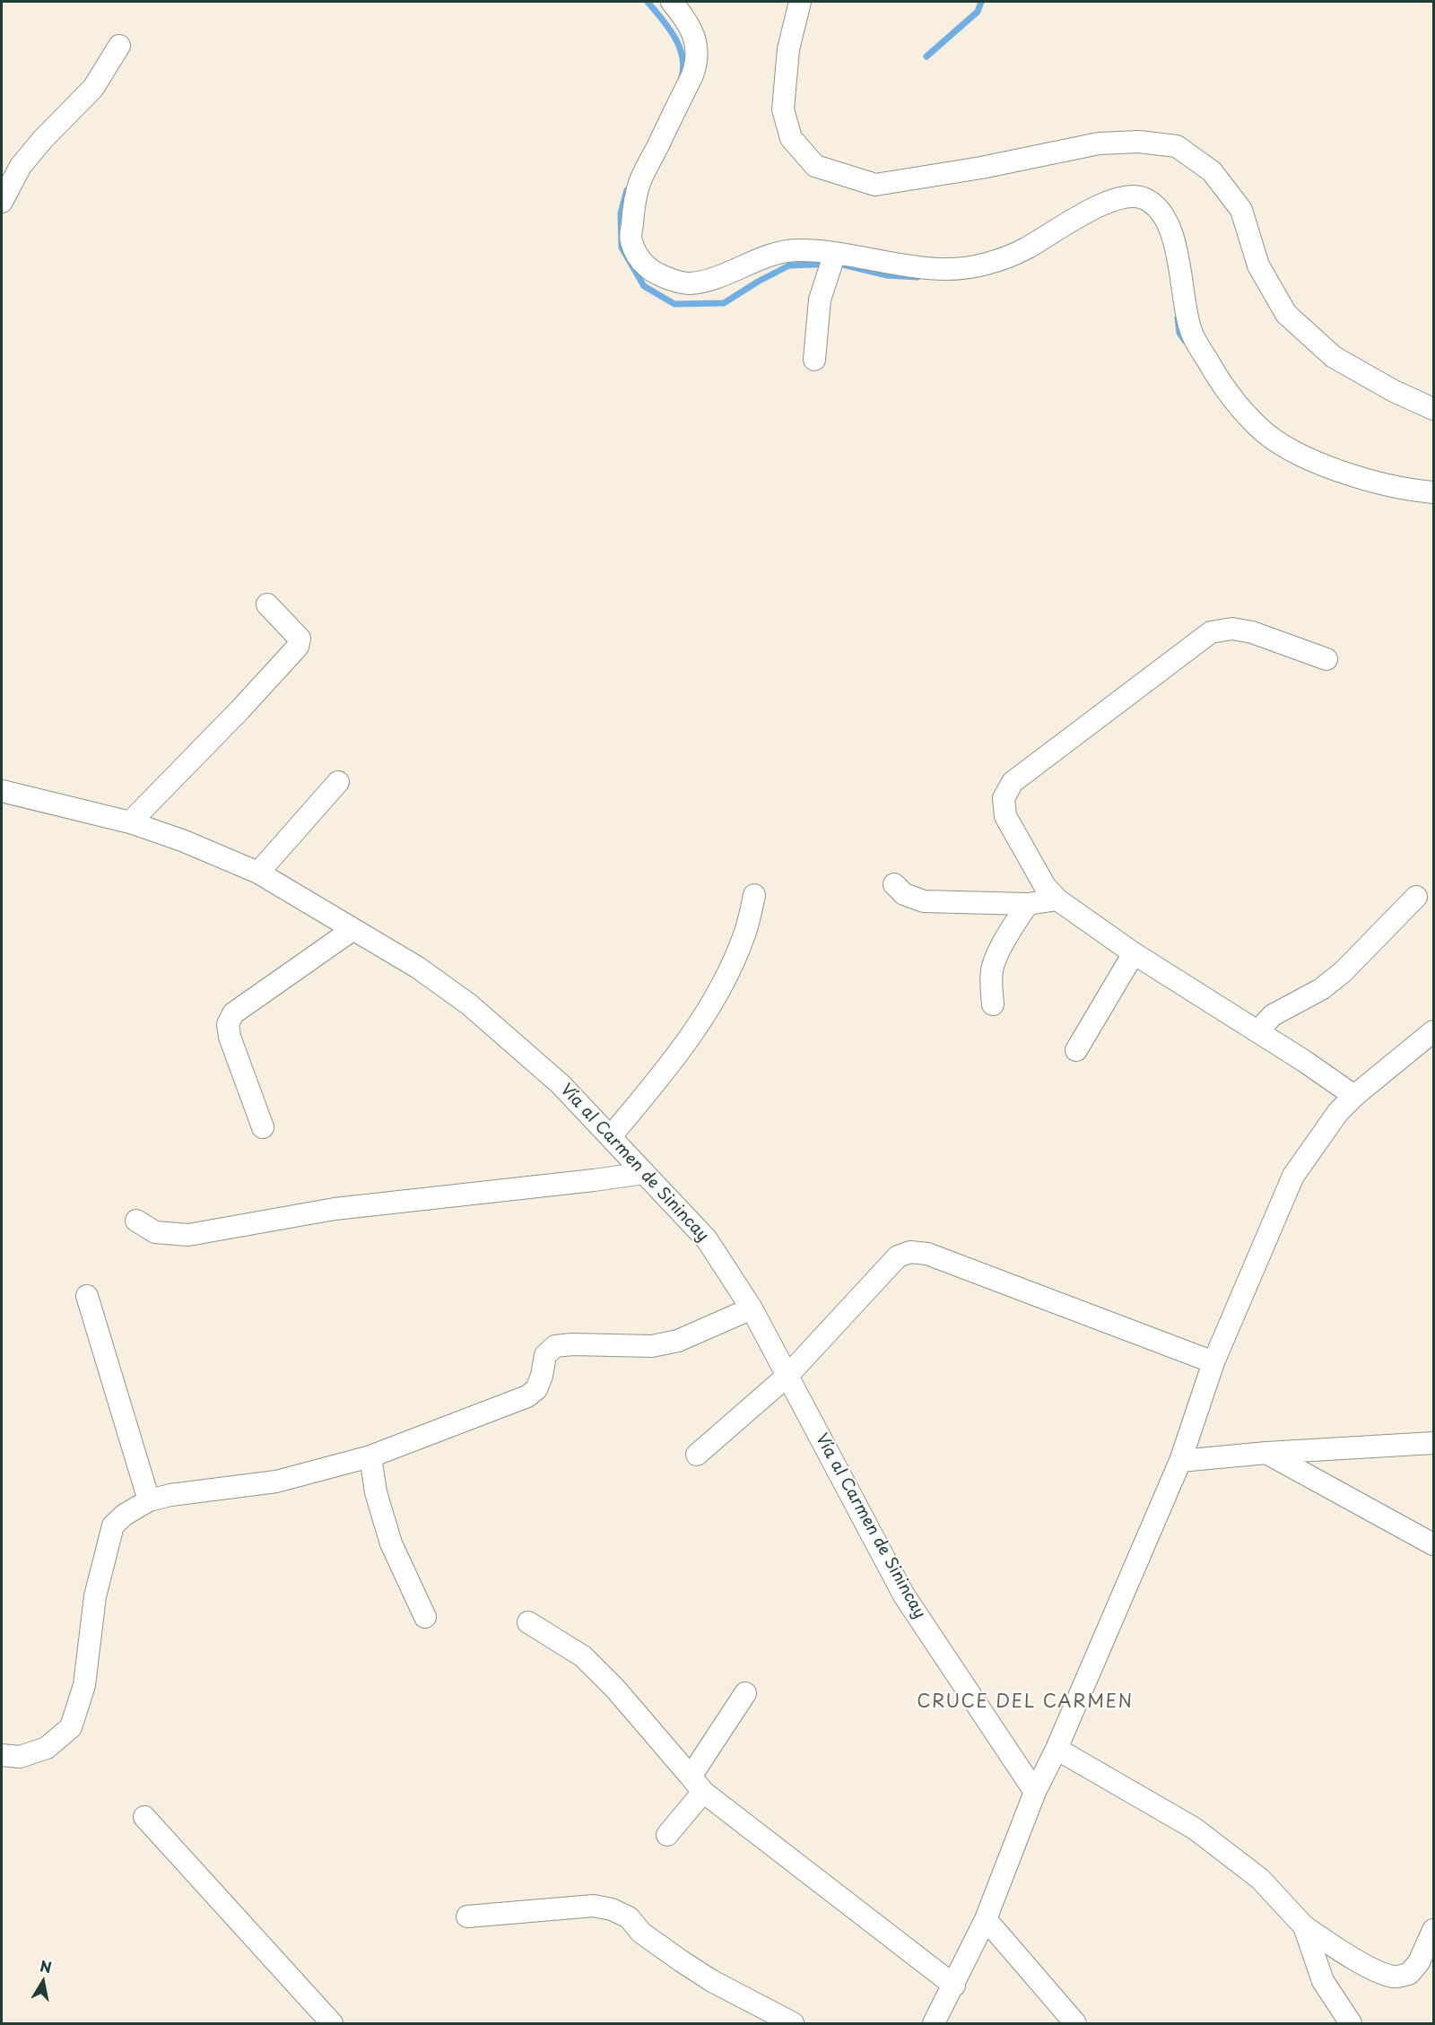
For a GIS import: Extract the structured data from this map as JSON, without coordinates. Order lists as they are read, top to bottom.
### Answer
{
  "streets": {
    "street": ["Vía al Carmen de Sinincay"]
  },
  "districts": ["CRUCE DEL CARMEN"],
  "north": "top"
}
